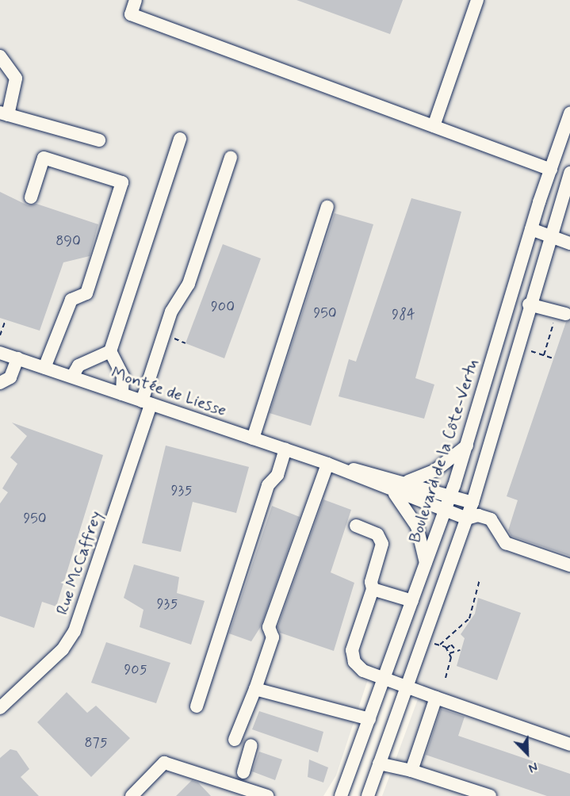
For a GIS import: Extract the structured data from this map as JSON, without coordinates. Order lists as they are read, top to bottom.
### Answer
{
  "streets": {
    "street": ["Montée de Liesse", "Boulevard de la Côte-Vertu", "Rue McCaffrey"]
  },
  "crossings": [
    ["Montée de Liesse", "Boulevard de la Côte-Vertu"],
    ["Montée de Liesse", "Rue McCaffrey"]
  ],
  "house_numbers": [
    "890",
    "900",
    "950",
    "984",
    "935",
    "950",
    "935",
    "905",
    "875"
  ],
  "north": "bottom right"
}
